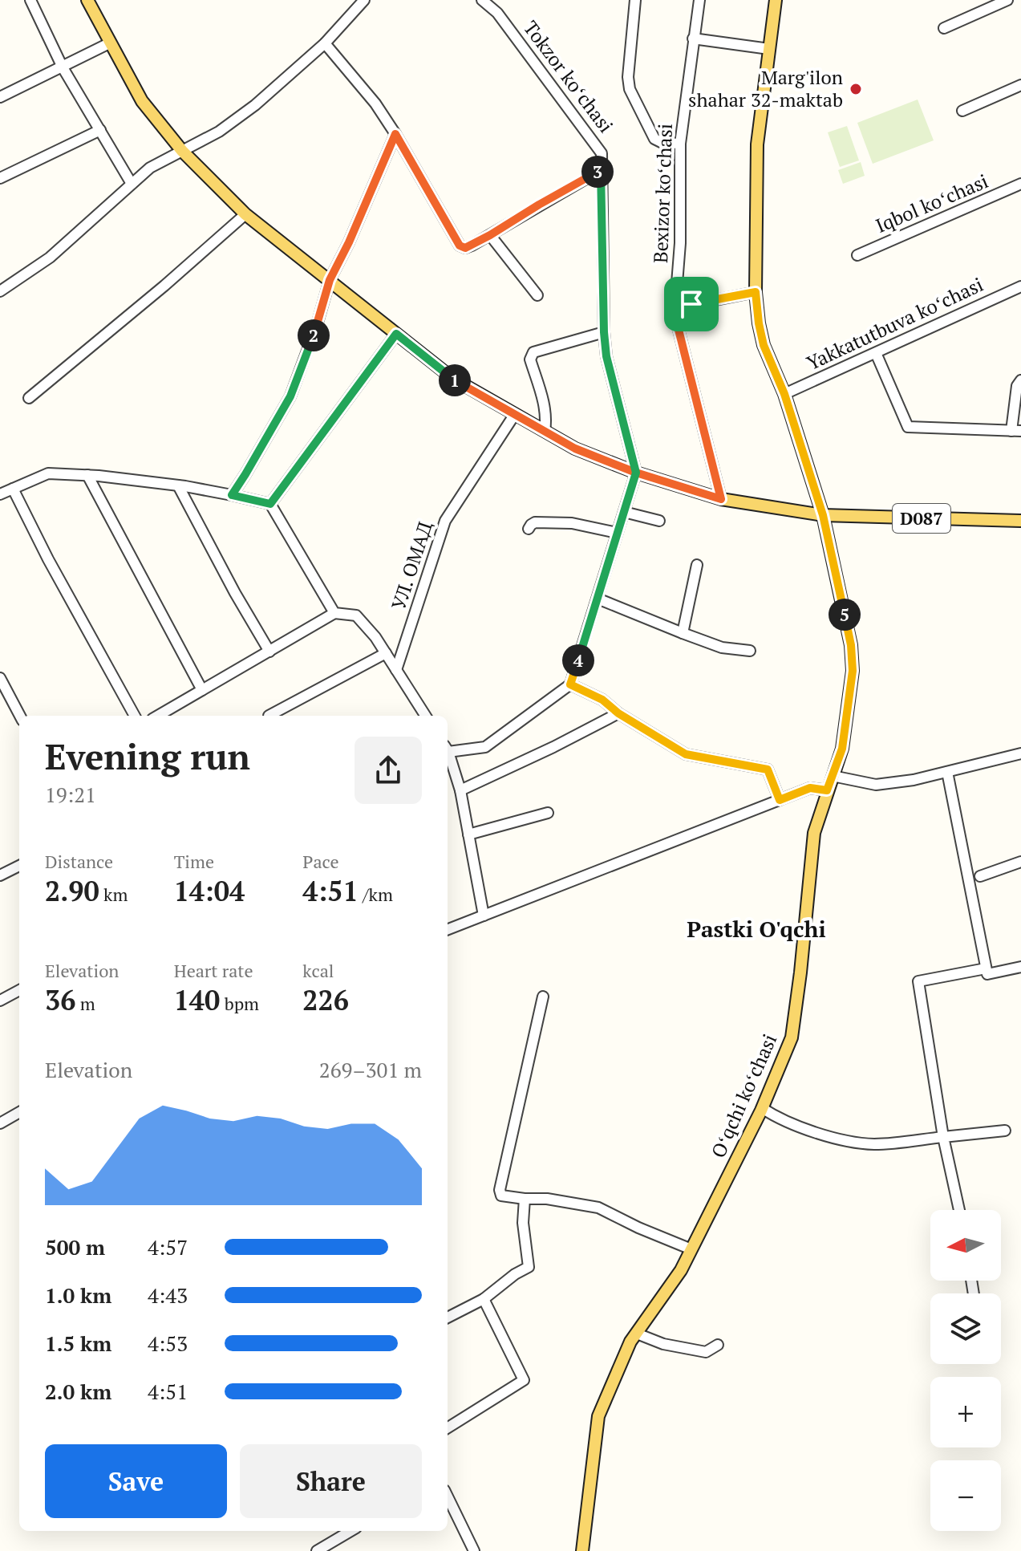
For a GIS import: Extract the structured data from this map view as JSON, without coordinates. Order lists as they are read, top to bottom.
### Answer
{
  "streets": {
    "main road": ["D087", "Oʻqchi koʻchasi"],
    "street": [
      "Tokzor koʻchasi",
      "Bexizor koʻchasi",
      "Iqbol koʻchasi",
      "Yakkatutbuva koʻchasi",
      "УЛ. ОМАД"
    ]
  },
  "crossings": [
    ["Tokzor koʻchasi", "D087"],
    ["Bexizor koʻchasi", "D087"],
    ["Yakkatutbuva koʻchasi", "Oʻqchi koʻchasi"],
    ["D087", "УЛ. ОМАД"],
    ["D087", "Oʻqchi koʻchasi"]
  ],
  "districts": ["Pastki O'qchi"],
  "places": ["Marg'ilon shahar 32-maktab"],
  "north": "left",
  "page": {
    "pins": [
      "3",
      "2",
      "1",
      "5",
      "4"
    ],
    "heading": ["Evening run", "19:21"],
    "stats": [
      ["Distance", "2.90 km"],
      ["Time", "14:04"],
      ["Pace", "4:51 /km"],
      ["Elevation", "36 m"],
      ["Heart rate", "140 bpm"],
      ["kcal", "226"]
    ],
    "chart": ["Elevation", "269–301 m"],
    "map_buttons": ["+", "−"],
    "list": [
      {
        "name": "500 m",
        "note": "4:57"
      },
      {
        "name": "1.0 km",
        "note": "4:43"
      },
      {
        "name": "1.5 km",
        "note": "4:53"
      },
      {
        "name": "2.0 km",
        "note": "4:51"
      }
    ],
    "buttons": ["Save", "Share"]
  }
}
